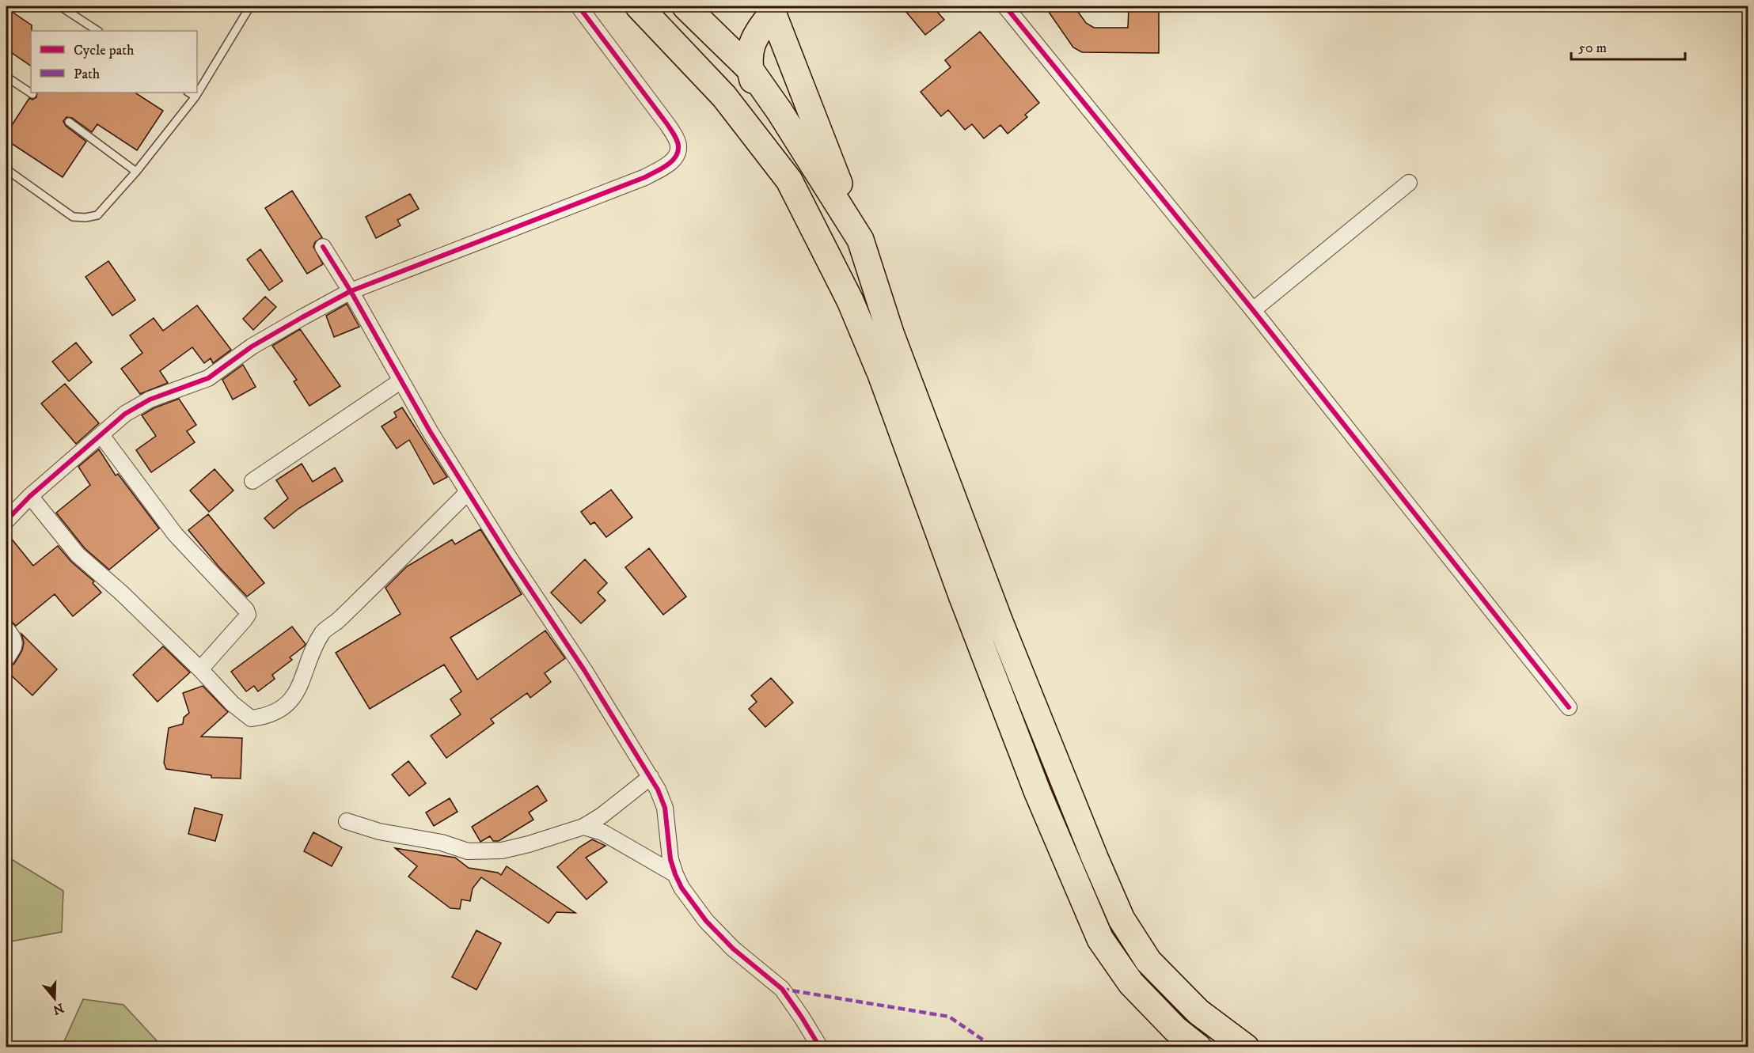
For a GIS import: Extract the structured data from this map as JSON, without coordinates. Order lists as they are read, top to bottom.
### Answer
{
  "legend": ["Cycle path", "Path"],
  "scale_bar": "50 m",
  "north": "bottom"
}
